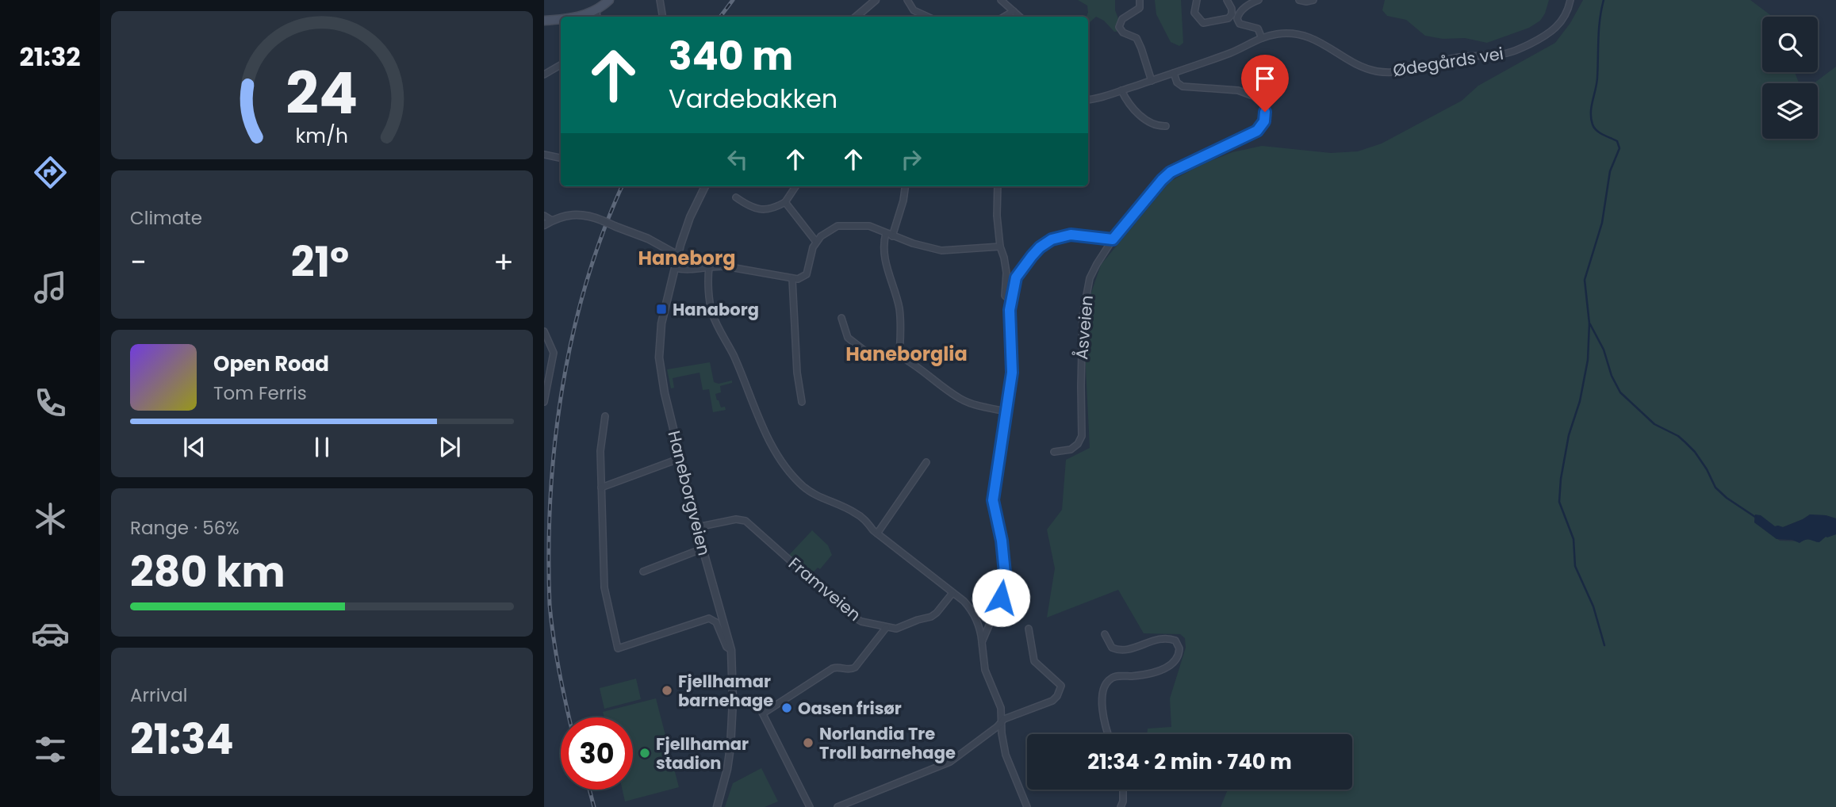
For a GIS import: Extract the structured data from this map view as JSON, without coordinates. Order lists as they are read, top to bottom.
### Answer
{
  "streets": {
    "street": [
      "Ødegårds vei",
      "Åsveien",
      "Haneborgveien",
      "Framveien"
    ]
  },
  "crossings": [
    ["Ødegårds vei", "Åsveien"],
    ["Haneborgveien", "Framveien"]
  ],
  "districts": ["Haneborg", "Haneborglia"],
  "places": {
    "transit": ["Hanaborg"],
    "other": [
      "Fjellhamar barnehage",
      "Oasen frisør",
      "Norlandia Tre Troll barnehage",
      "Fjellhamar stadion"
    ]
  },
  "page": {
    "tabs": "21:32",
    "turn": ["340 m", "Vardebakken"],
    "tile": [
      "Climate",
      ["Range · 56%", "280 km"],
      ["Arrival", "21:34"]
    ],
    "heat": ["−", "21°", "+"],
    "song": ["Open Road", "Tom Ferris"],
    "limit": "30",
    "trip": "21:34 · 2 min · 740 m",
    "gauge": ["24", "km/h"]
  }
}
